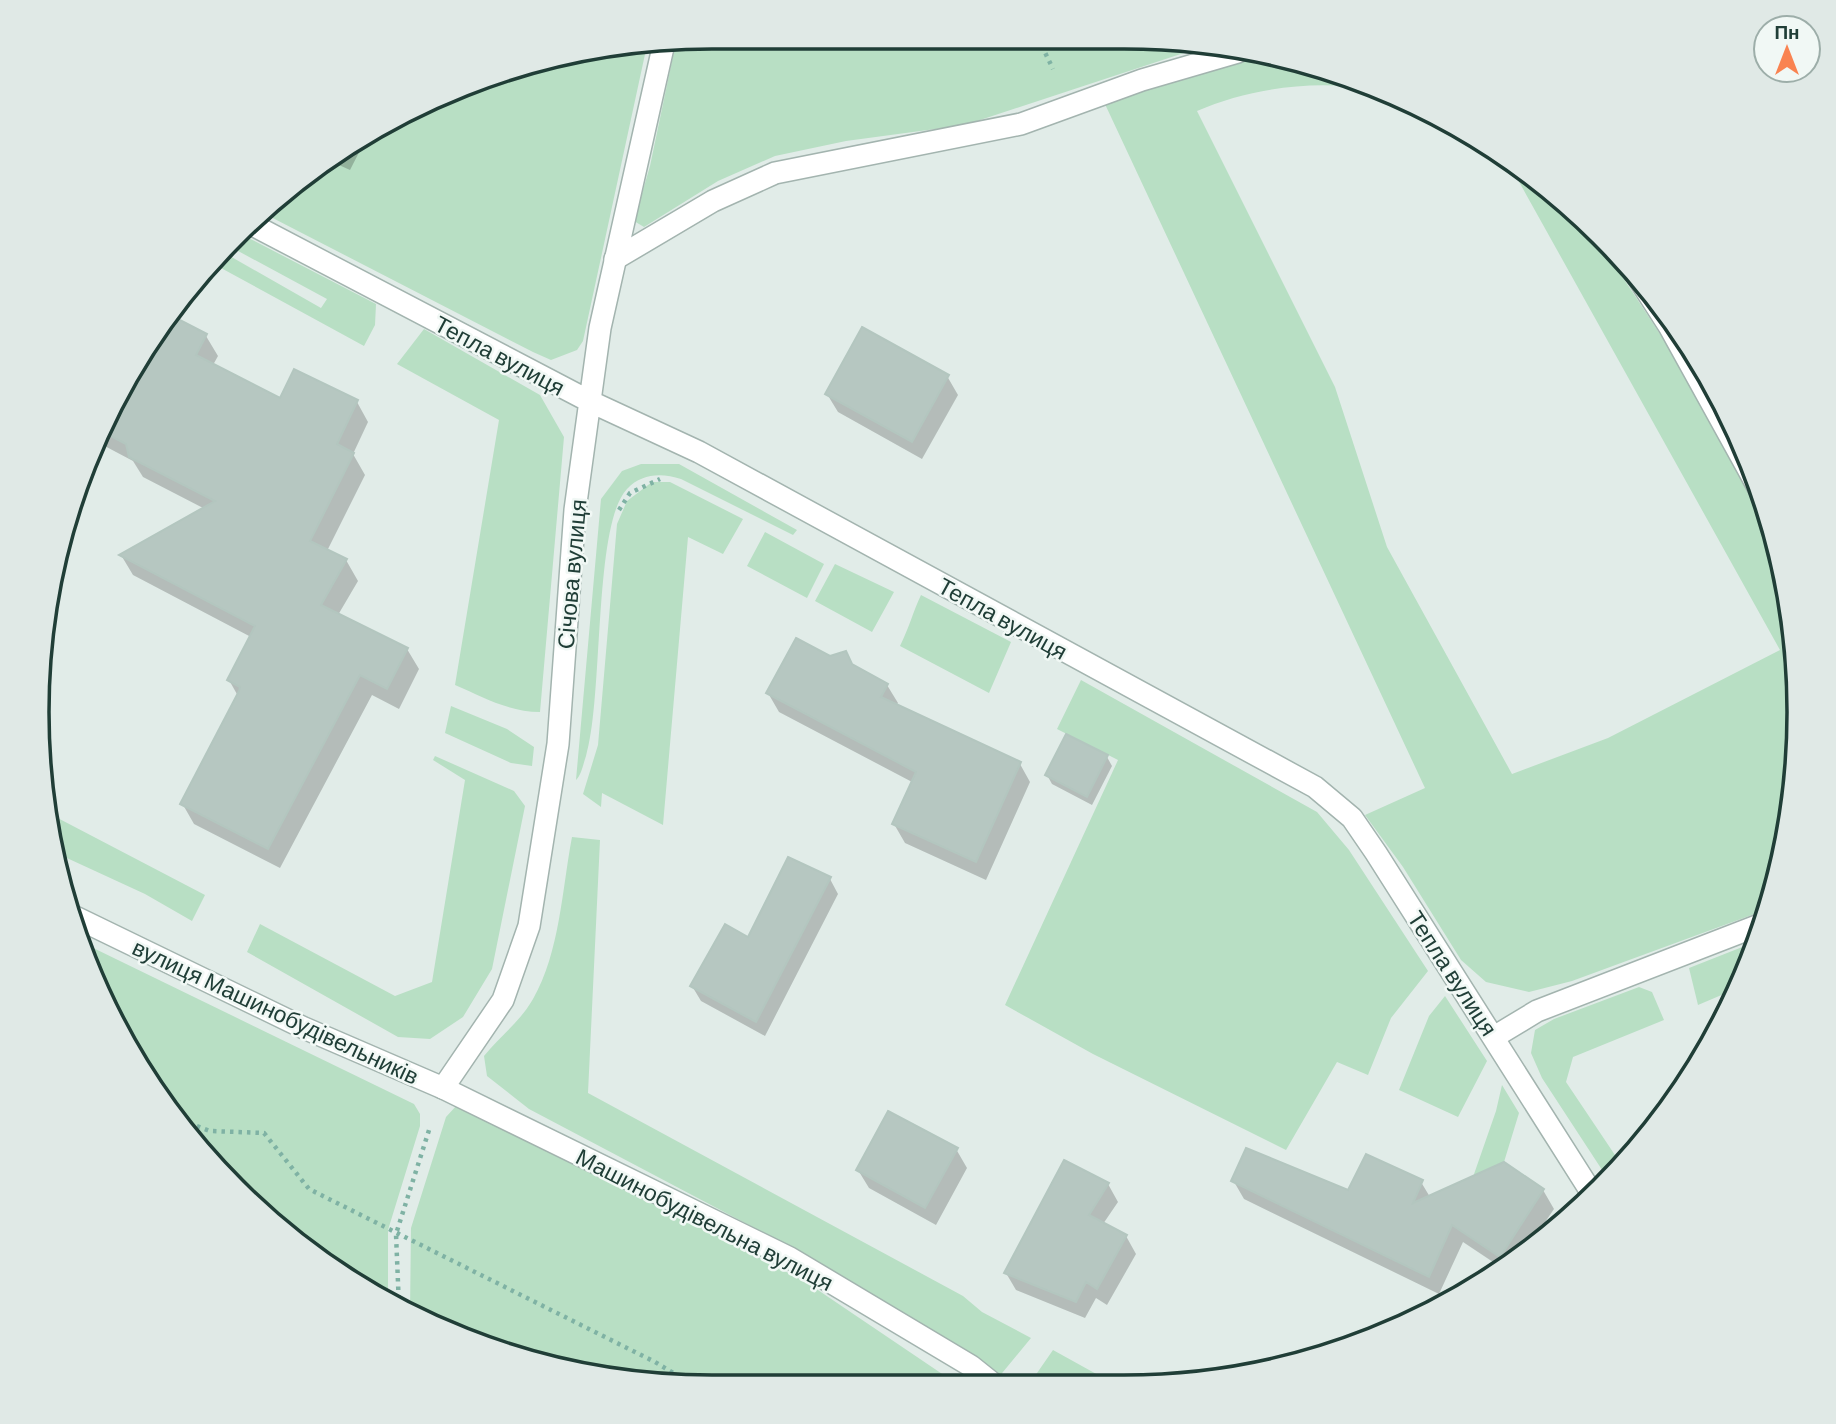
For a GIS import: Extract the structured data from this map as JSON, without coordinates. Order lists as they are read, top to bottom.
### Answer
{
  "streets": {
    "street": [
      "Тепла вулиця",
      "Січова вулиця",
      "вулиця Машинобудівельників",
      "Машинобудівельна вулиця"
    ]
  },
  "crossings": [
    ["Тепла вулиця", "Січова вулиця"],
    ["Січова вулиця", "вулиця Машинобудівельників"],
    ["Січова вулиця", "Машинобудівельна вулиця"],
    ["вулиця Машинобудівельників", "Машинобудівельна вулиця"]
  ],
  "north": "top"
}
